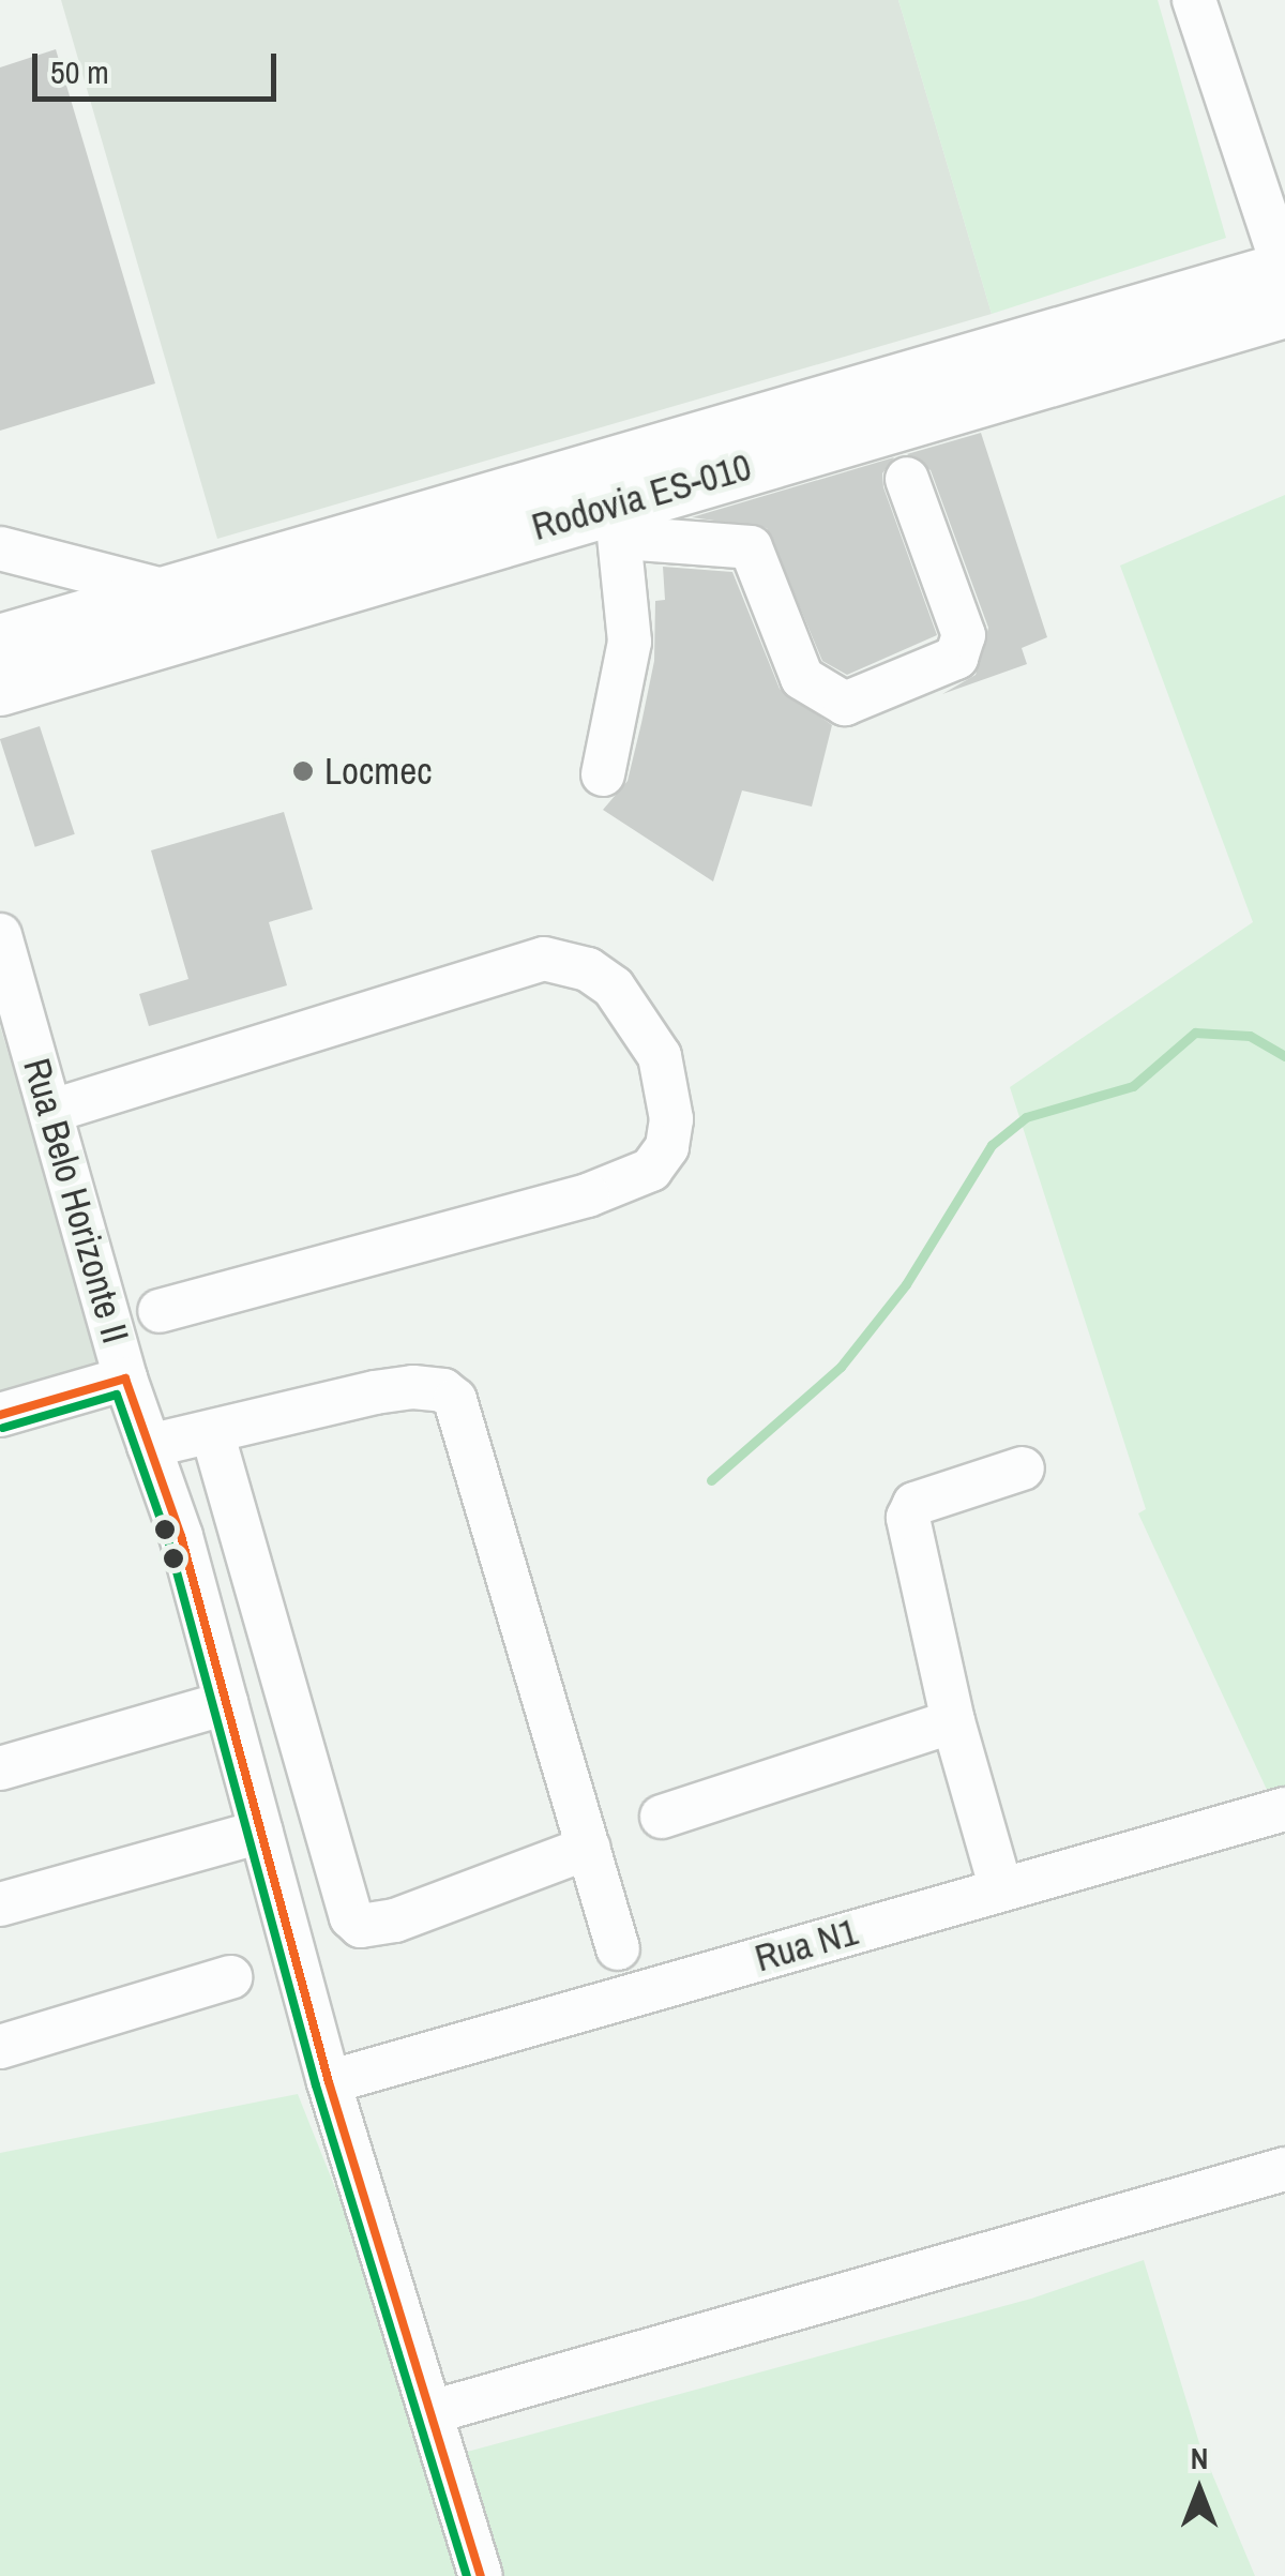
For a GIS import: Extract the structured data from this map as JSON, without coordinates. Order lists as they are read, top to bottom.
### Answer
{
  "streets": {
    "main road": ["Rodovia ES-010"],
    "street": ["Rua Belo Horizonte II", "Rua N1"]
  },
  "crossings": [
    ["Rua Belo Horizonte II", "Rua N1"]
  ],
  "places": ["Locmec"],
  "scale_bar": "50 m",
  "north": "top"
}
